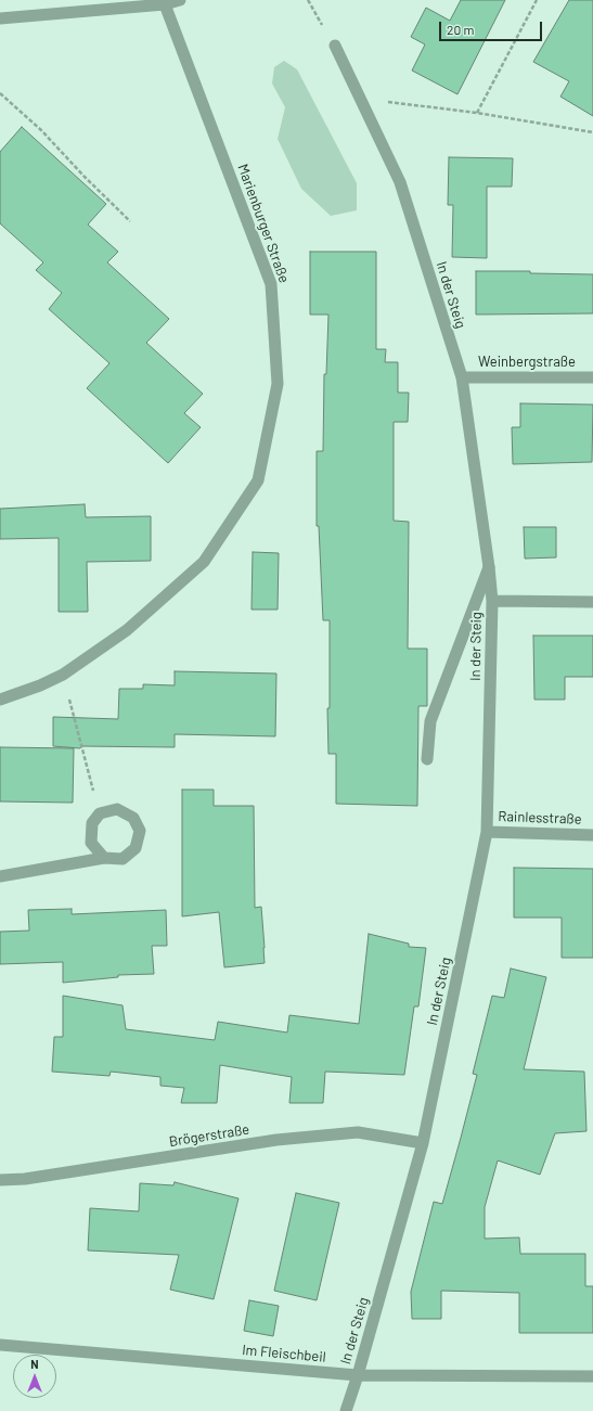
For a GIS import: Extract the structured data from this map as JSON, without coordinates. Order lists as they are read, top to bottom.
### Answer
{
  "streets": {
    "street": [
      "Marienburger Straße",
      "In der Steig",
      "Weinbergstraße",
      "Rainlesstraße",
      "Brögerstraße",
      "Im Fleischbeil"
    ]
  },
  "crossings": [
    ["In der Steig", "Weinbergstraße"],
    ["In der Steig", "Rainlesstraße"],
    ["In der Steig", "Brögerstraße"],
    ["In der Steig", "Im Fleischbeil"]
  ],
  "scale_bar": "20 m",
  "north": "top"
}
